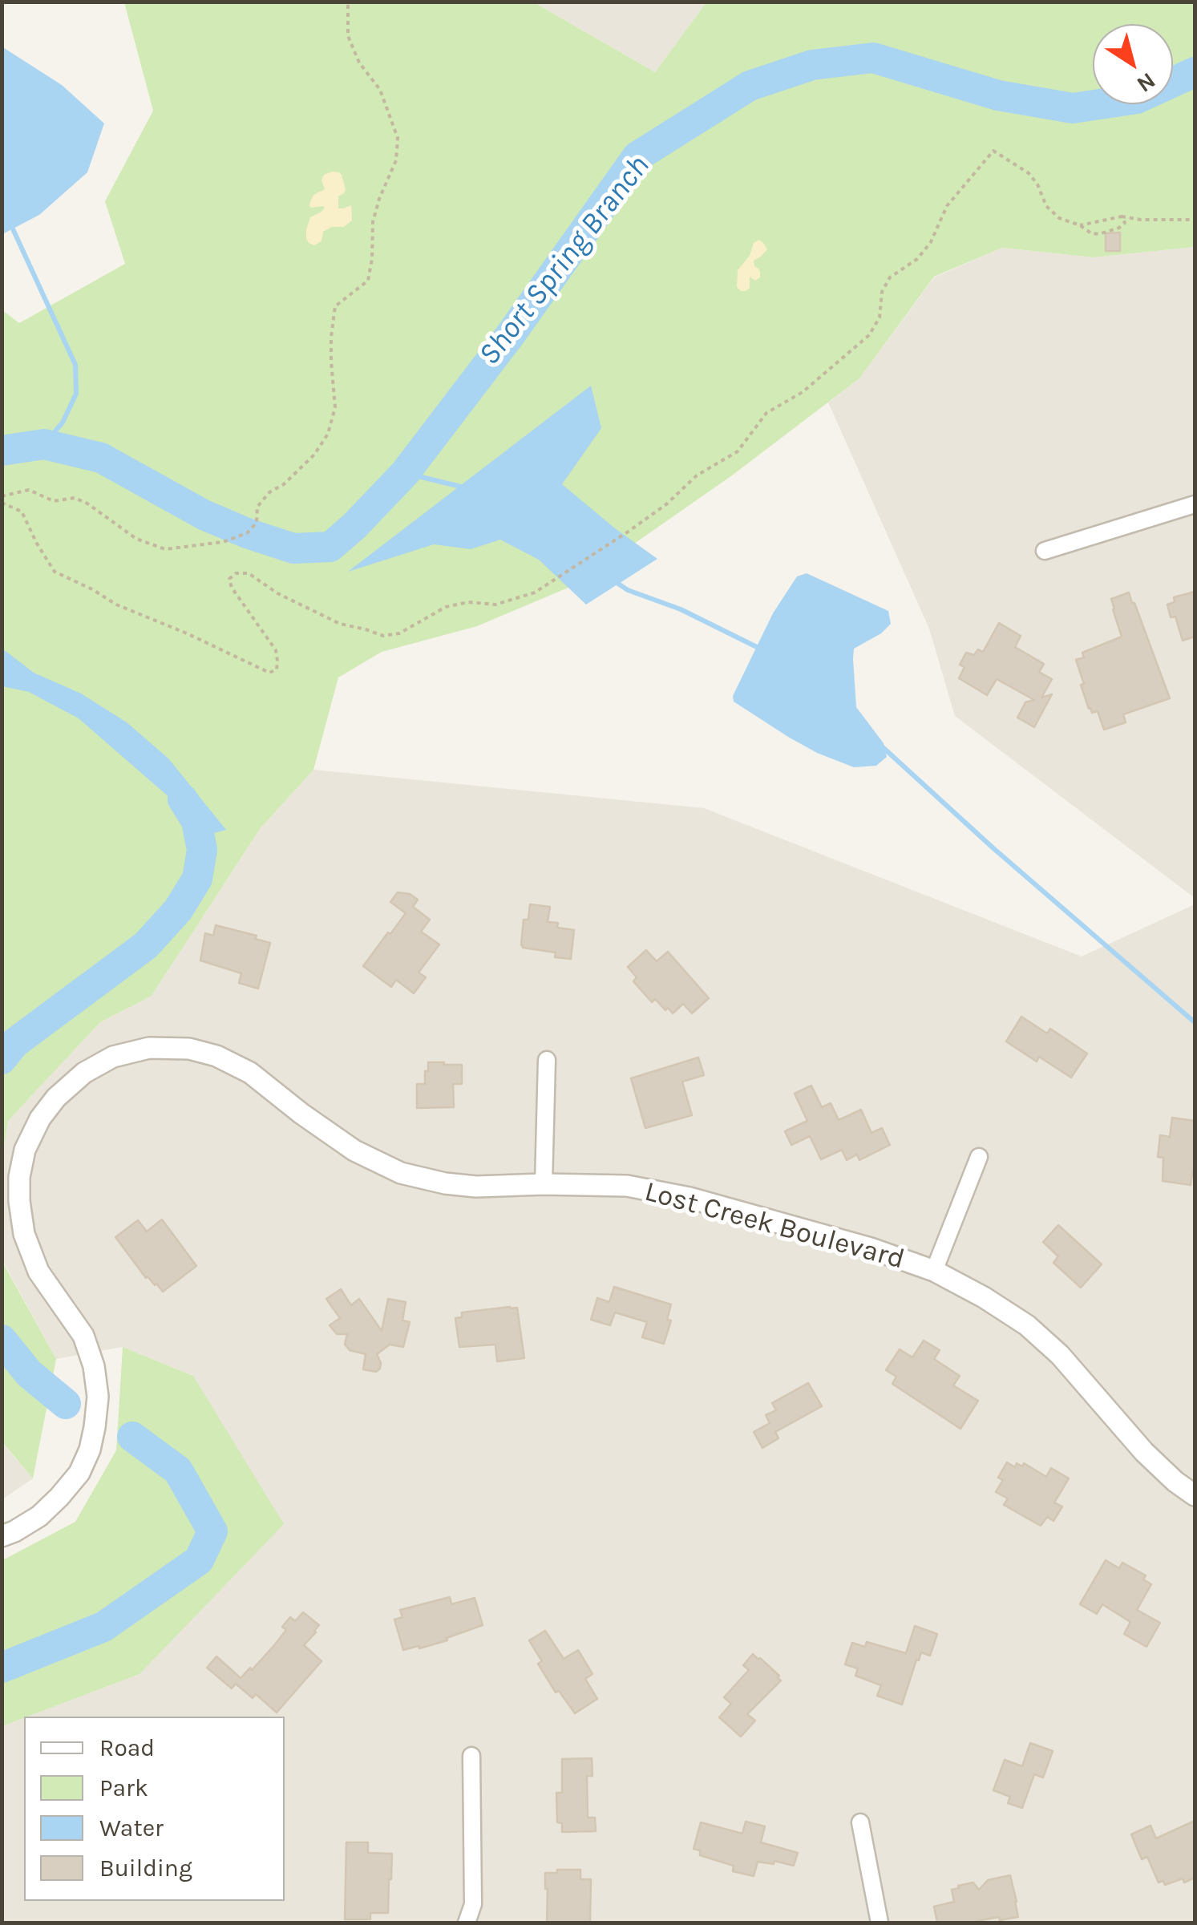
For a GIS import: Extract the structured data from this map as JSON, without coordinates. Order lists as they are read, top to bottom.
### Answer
{
  "streets": {
    "street": ["Lost Creek Boulevard"]
  },
  "water": ["Short Spring Branch"],
  "legend": [
    "Road",
    "Park",
    "Water",
    "Building"
  ],
  "north": "bottom right"
}
